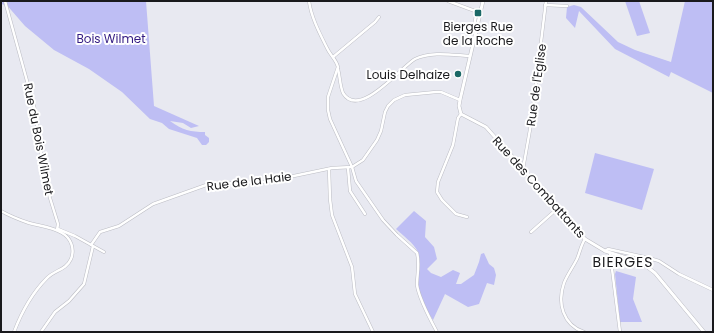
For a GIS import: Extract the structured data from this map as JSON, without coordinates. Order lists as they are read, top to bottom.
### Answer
{
  "streets": {
    "street": [
      "Rue de l'Eglise",
      "Rue du Bois Wilmet",
      "Rue de la Haie",
      "Rue des Combattants"
    ]
  },
  "crossings": [
    ["Rue de l'Eglise", "Rue des Combattants"]
  ],
  "districts": ["BIERGES"],
  "parks": ["Bois Wilmet"],
  "places": {
    "transit": ["Bierges Rue de la Roche"],
    "other": ["Louis Delhaize"]
  }
}
